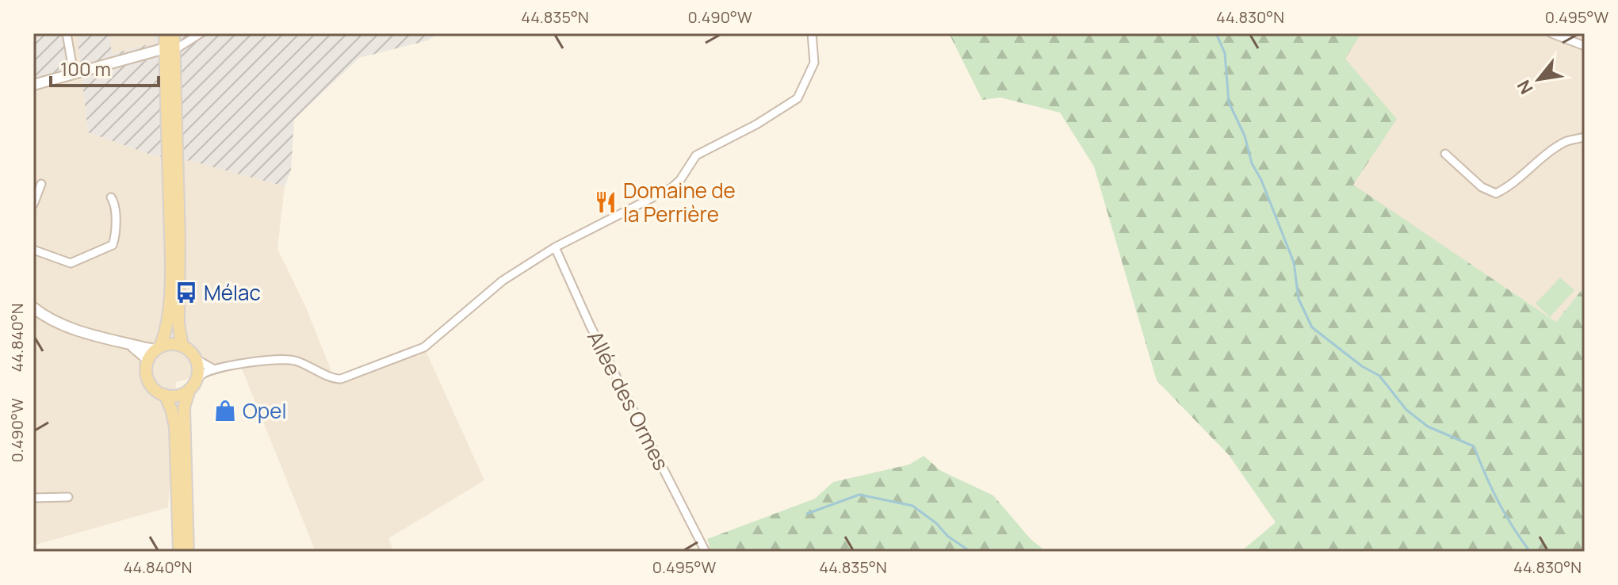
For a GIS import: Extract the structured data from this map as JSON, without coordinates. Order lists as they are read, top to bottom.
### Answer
{
  "streets": {
    "street": ["Allée des Ormes"]
  },
  "places": {
    "restaurant": ["Domaine de la Perrière"],
    "bus stop": ["Mélac"],
    "shop": ["Opel"]
  },
  "scale_bar": "100 m",
  "north": "bottom left",
  "coordinates": [
    "44.835°N",
    "0.490°W",
    "44.830°N",
    "0.495°W",
    "44.840°N"
  ]
}
